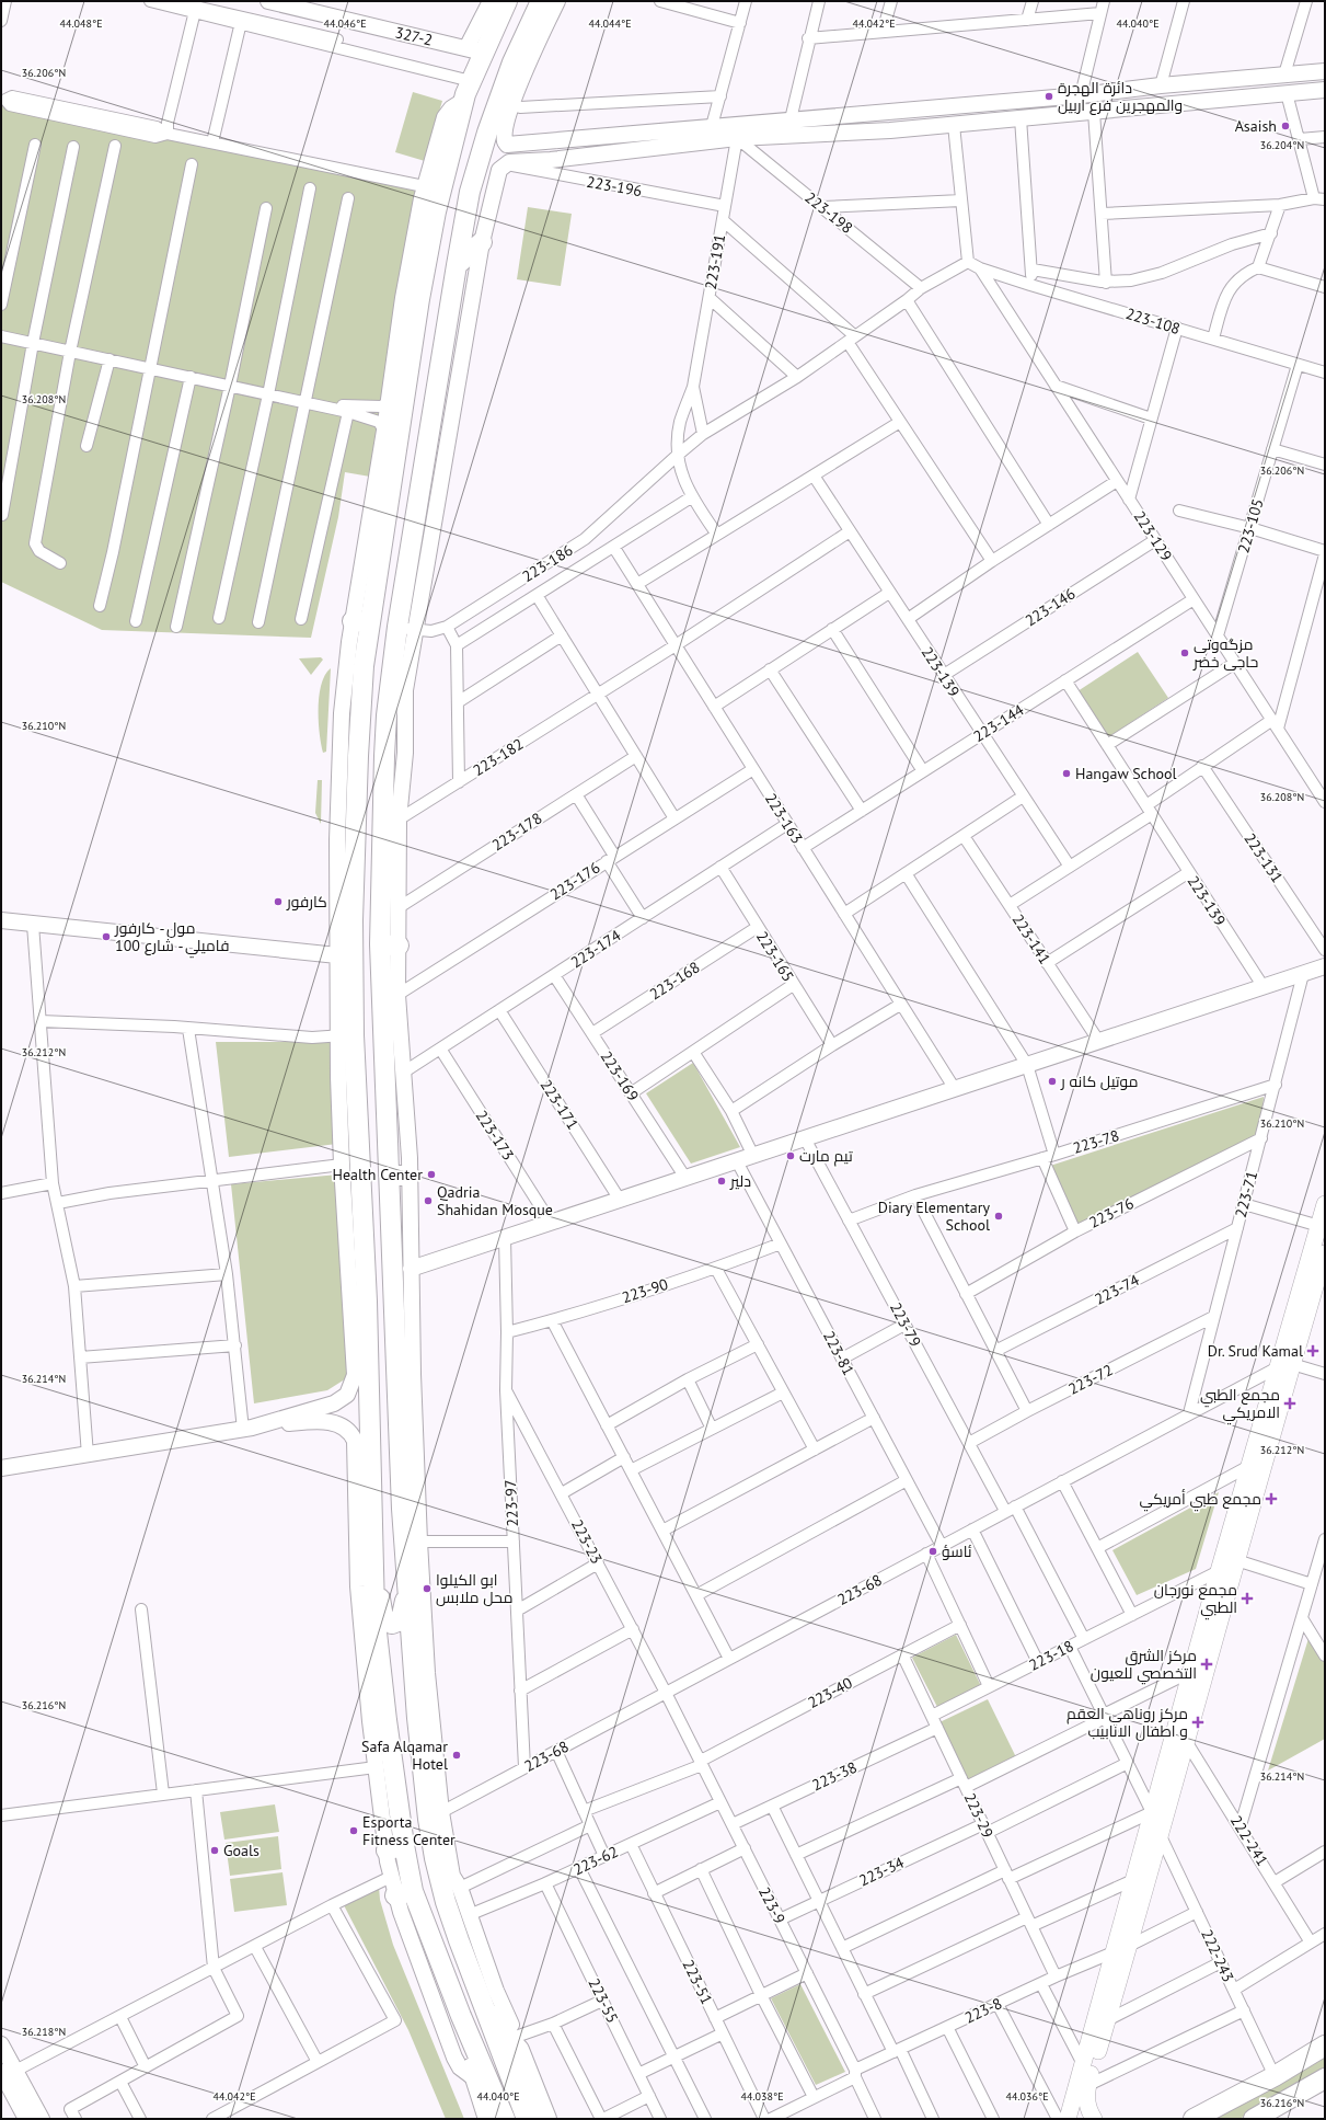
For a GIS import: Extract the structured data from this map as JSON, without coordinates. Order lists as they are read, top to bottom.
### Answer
{
  "streets": {
    "street": [
      "327-2",
      "223-196",
      "223-198",
      "223-191",
      "223-108",
      "223-105",
      "223-129",
      "223-186",
      "223-146",
      "223-139",
      "223-144",
      "223-182",
      "223-163",
      "223-178",
      "223-131",
      "223-176",
      "223-141",
      "223-174",
      "223-165",
      "223-168",
      "223-169",
      "223-171",
      "223-173",
      "223-78",
      "223-71",
      "223-76",
      "223-74",
      "223-90",
      "223-79",
      "223-81",
      "223-72",
      "223-97",
      "223-23",
      "223-68",
      "223-18",
      "223-40",
      "223-38",
      "223-29",
      "222-241",
      "223-62",
      "223-34",
      "223-9",
      "222-243",
      "223-51",
      "223-55",
      "223-8"
    ]
  },
  "crossings": [
    ["223-196", "223-191"],
    ["223-198", "223-191"],
    ["223-198", "223-186"],
    ["223-108", "223-105"],
    ["223-108", "223-129"],
    ["223-108", "223-186"],
    ["223-105", "223-129"],
    ["223-129", "223-146"],
    ["223-129", "223-144"],
    ["223-146", "223-139"],
    ["223-139", "223-144"],
    ["223-139", "223-182"],
    ["223-144", "223-163"],
    ["223-182", "223-163"],
    ["223-163", "223-176"],
    ["223-163", "223-174"],
    ["223-174", "223-165"],
    ["223-174", "223-169"],
    ["223-174", "223-171"],
    ["223-174", "223-173"],
    ["223-165", "223-168"],
    ["223-168", "223-169"],
    ["223-78", "223-71"],
    ["223-78", "223-79"],
    ["223-71", "223-76"],
    ["223-71", "223-74"],
    ["223-71", "223-72"],
    ["223-71", "223-68"],
    ["223-90", "223-81"],
    ["223-90", "223-97"],
    ["223-79", "223-72"],
    ["223-79", "223-68"],
    ["223-81", "223-68"],
    ["223-97", "223-23"],
    ["223-97", "223-68"],
    ["223-23", "223-68"],
    ["223-23", "223-9"],
    ["223-68", "223-9"],
    ["223-18", "223-29"],
    ["223-40", "223-29"],
    ["223-40", "223-9"],
    ["223-38", "223-29"],
    ["223-38", "223-9"],
    ["223-29", "223-34"],
    ["223-29", "223-8"],
    ["223-62", "223-9"],
    ["223-62", "223-51"],
    ["223-62", "223-55"],
    ["223-34", "223-9"],
    ["223-9", "223-8"],
    ["222-243", "223-8"]
  ],
  "places": {
    "other": [
      "دائرة الهجرة والمهجرين فرع اربيل",
      "Asaish",
      "مزگه‌وتی حاجی خضر",
      "Hangaw School",
      "کارفور",
      "مول - كارفور فاميلي - شارع 100",
      "موتيل كانه ر",
      "تیم مارت",
      "Health Center",
      "دلير",
      "Qadria Shahidan Mosque",
      "Diary Elementary School",
      "ئاسؤ",
      "ابو الكيلوا محل ملابس",
      "Safa Alqamar Hotel",
      "Esporta Fitness Center",
      "Goals"
    ],
    "health": [
      "Dr. Srud Kamal",
      "مجمع الطبي الامريكي",
      "مجمع طبي أمریکي",
      "مجمع نورجان الطبي",
      "مركز الشرق التخصصي للعيون",
      "مركز روناهي العقم و اطفال الانابيب"
    ]
  },
  "coordinates": [
    "44.048°E",
    "44.046°E",
    "44.044°E",
    "44.042°E",
    "44.040°E",
    "36.206°N",
    "36.204°N",
    "36.208°N",
    "36.210°N",
    "36.212°N",
    "36.214°N",
    "36.216°N",
    "36.218°N",
    "44.038°E",
    "44.036°E"
  ]
}
